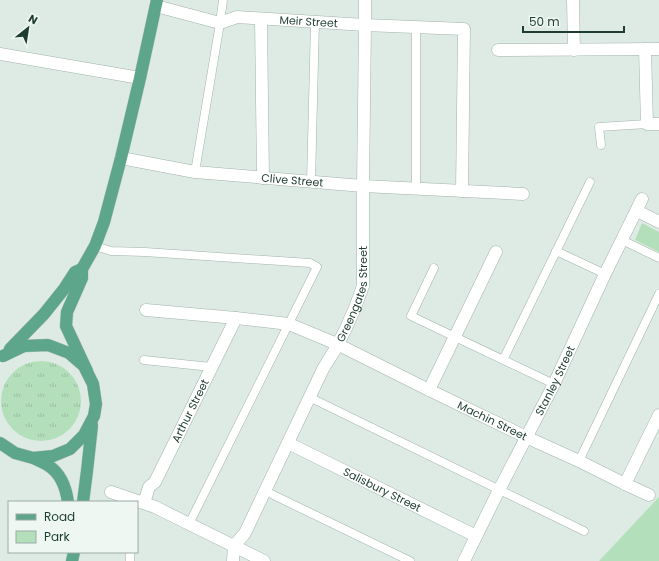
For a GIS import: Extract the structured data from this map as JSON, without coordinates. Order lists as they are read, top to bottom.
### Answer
{
  "streets": {
    "street": [
      "Meir Street",
      "Clive Street",
      "Greengates Street",
      "Stanley Street",
      "Arthur Street",
      "Machin Street",
      "Salisbury Street"
    ]
  },
  "crossings": [
    ["Meir Street", "Clive Street"],
    ["Meir Street", "Greengates Street"],
    ["Clive Street", "Greengates Street"],
    ["Greengates Street", "Machin Street"],
    ["Greengates Street", "Salisbury Street"],
    ["Stanley Street", "Machin Street"],
    ["Stanley Street", "Salisbury Street"],
    ["Arthur Street", "Machin Street"]
  ],
  "legend": ["Road", "Park"],
  "scale_bar": "50 m",
  "north": "top right"
}
